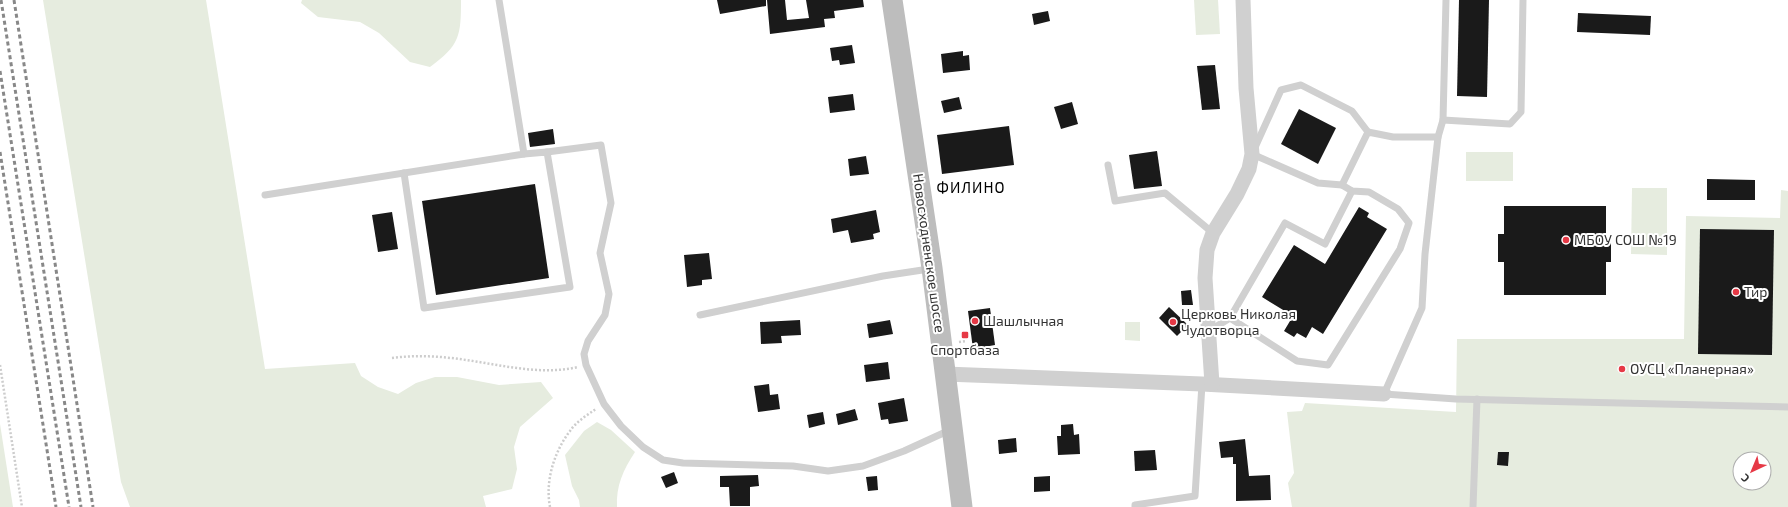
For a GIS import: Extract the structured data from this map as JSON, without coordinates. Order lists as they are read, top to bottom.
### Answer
{
  "streets": {
    "main road": ["Новосходненское шоссе"]
  },
  "districts": ["ФИЛИНО"],
  "places": {
    "other": [
      "МБОУ СОШ №19",
      "Тир",
      "Шашлычная",
      "Церковь Николая Чудотворца",
      "ОУСЦ «Планерная»"
    ],
    "transit": ["Спортбаза"]
  },
  "north": "bottom left"
}
